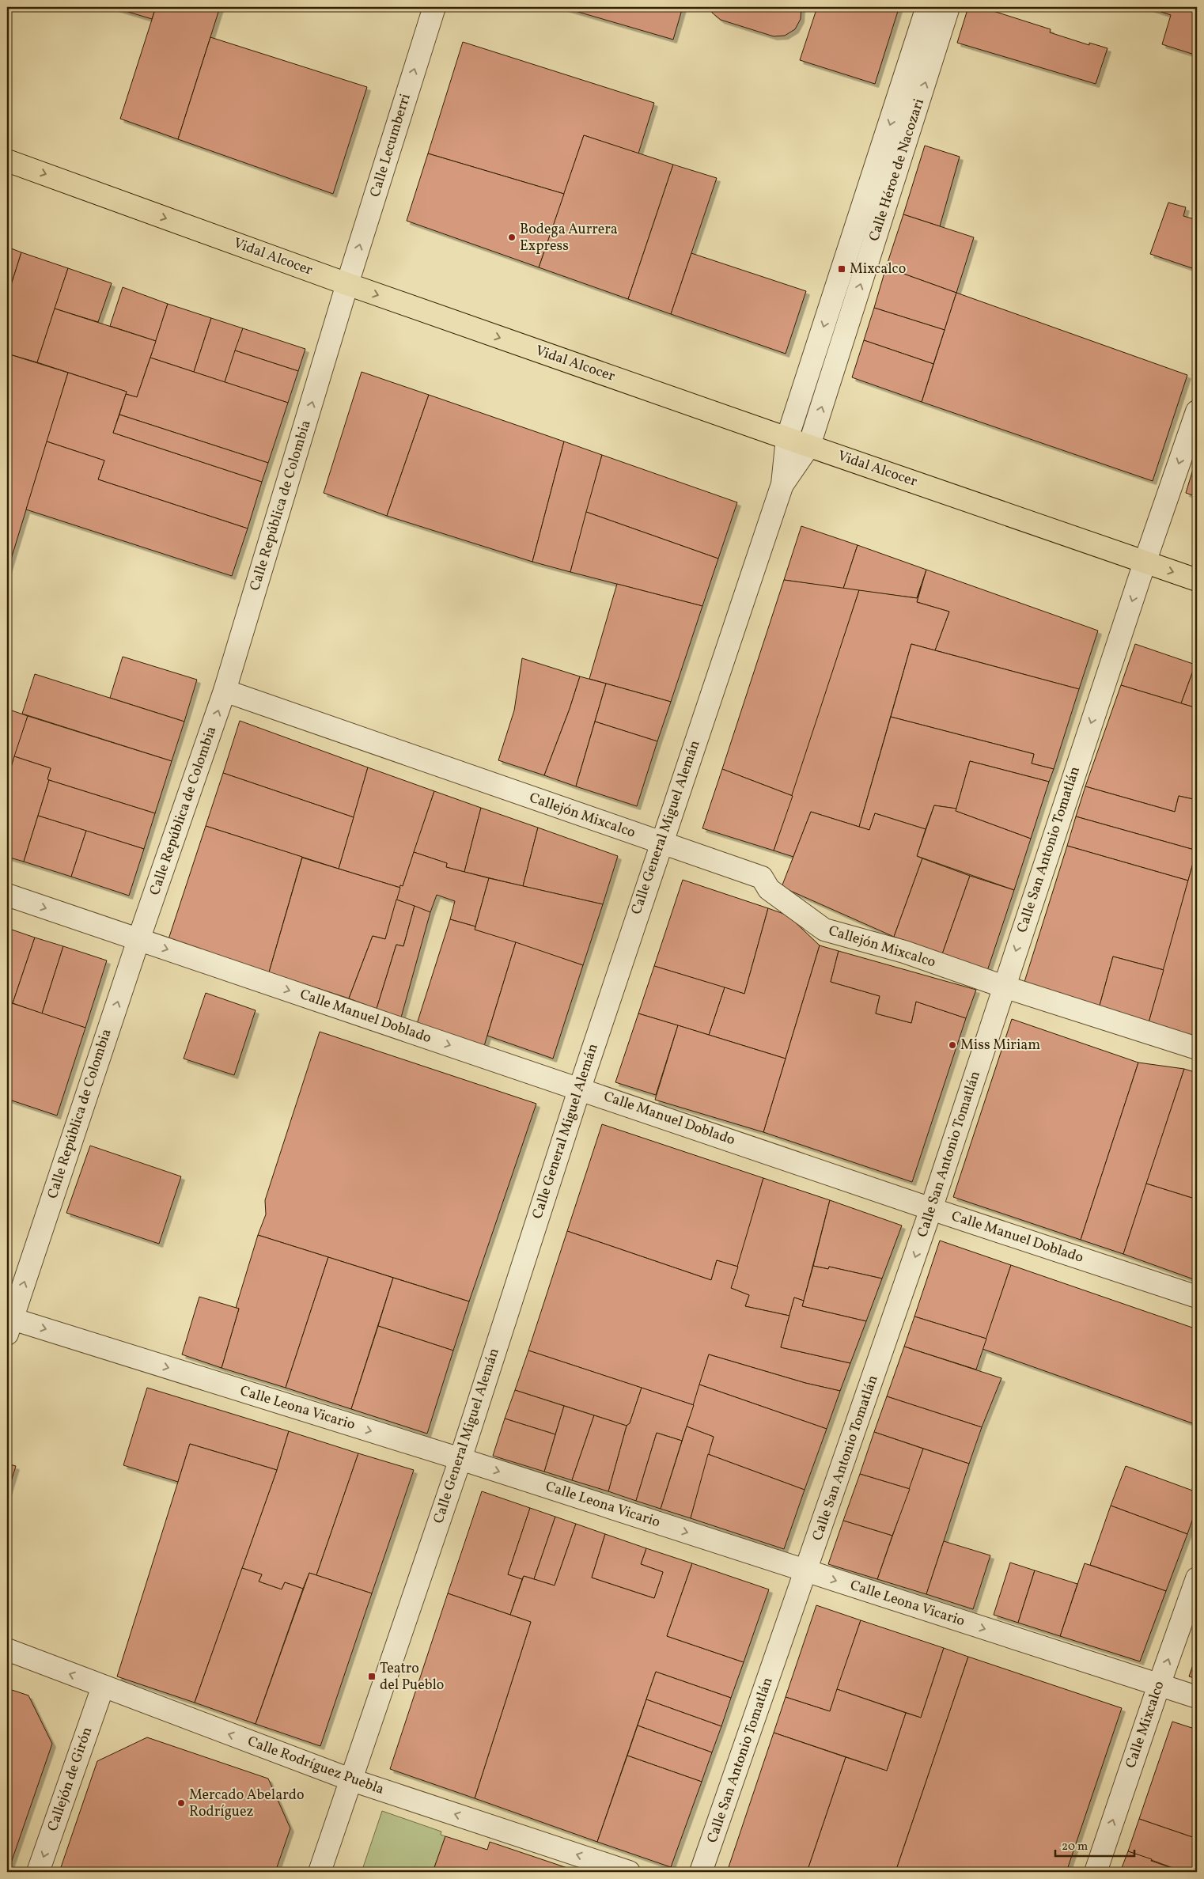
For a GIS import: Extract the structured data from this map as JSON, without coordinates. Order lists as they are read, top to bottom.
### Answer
{
  "streets": {
    "main road": ["Vidal Alcocer"],
    "street": [
      "Calle Lecumberri",
      "Calle Héroe de Nacozari",
      "Calle República de Colombia",
      "Callejón Mixcalco",
      "Calle General Miguel Alemán",
      "Calle San Antonio Tomatlán",
      "Calle Manuel Doblado",
      "Calle Leona Vicario",
      "Calle Mixcalco",
      "Calle Rodríguez Puebla",
      "Callejón de Girón"
    ]
  },
  "crossings": [
    ["Calle Lecumberri", "Vidal Alcocer"],
    ["Calle Lecumberri", "Calle República de Colombia"],
    ["Calle Héroe de Nacozari", "Vidal Alcocer"],
    ["Calle Héroe de Nacozari", "Calle General Miguel Alemán"],
    ["Vidal Alcocer", "Calle República de Colombia"],
    ["Vidal Alcocer", "Calle General Miguel Alemán"],
    ["Vidal Alcocer", "Calle San Antonio Tomatlán"],
    ["Calle República de Colombia", "Callejón Mixcalco"],
    ["Calle República de Colombia", "Calle Manuel Doblado"],
    ["Calle República de Colombia", "Calle Leona Vicario"],
    ["Callejón Mixcalco", "Calle General Miguel Alemán"],
    ["Callejón Mixcalco", "Calle San Antonio Tomatlán"],
    ["Calle General Miguel Alemán", "Calle Manuel Doblado"],
    ["Calle General Miguel Alemán", "Calle Leona Vicario"],
    ["Calle General Miguel Alemán", "Calle Rodríguez Puebla"],
    ["Calle San Antonio Tomatlán", "Calle Manuel Doblado"],
    ["Calle San Antonio Tomatlán", "Calle Leona Vicario"],
    ["Calle Leona Vicario", "Calle Mixcalco"],
    ["Calle Rodríguez Puebla", "Callejón de Girón"]
  ],
  "one_way": [
    "Calle Lecumberri",
    "Vidal Alcocer",
    "Calle República de Colombia",
    "Calle San Antonio Tomatlán",
    "Calle Manuel Doblado",
    "Calle Leona Vicario",
    "Calle Mixcalco",
    "Calle Rodríguez Puebla",
    "Callejón de Girón"
  ],
  "places": {
    "other": ["Bodega Aurrera Express", "Miss Miriam", "Mercado Abelardo Rodríguez"],
    "transit": ["Mixcalco", "Teatro del Pueblo"]
  },
  "scale_bar": "20 m"
}
